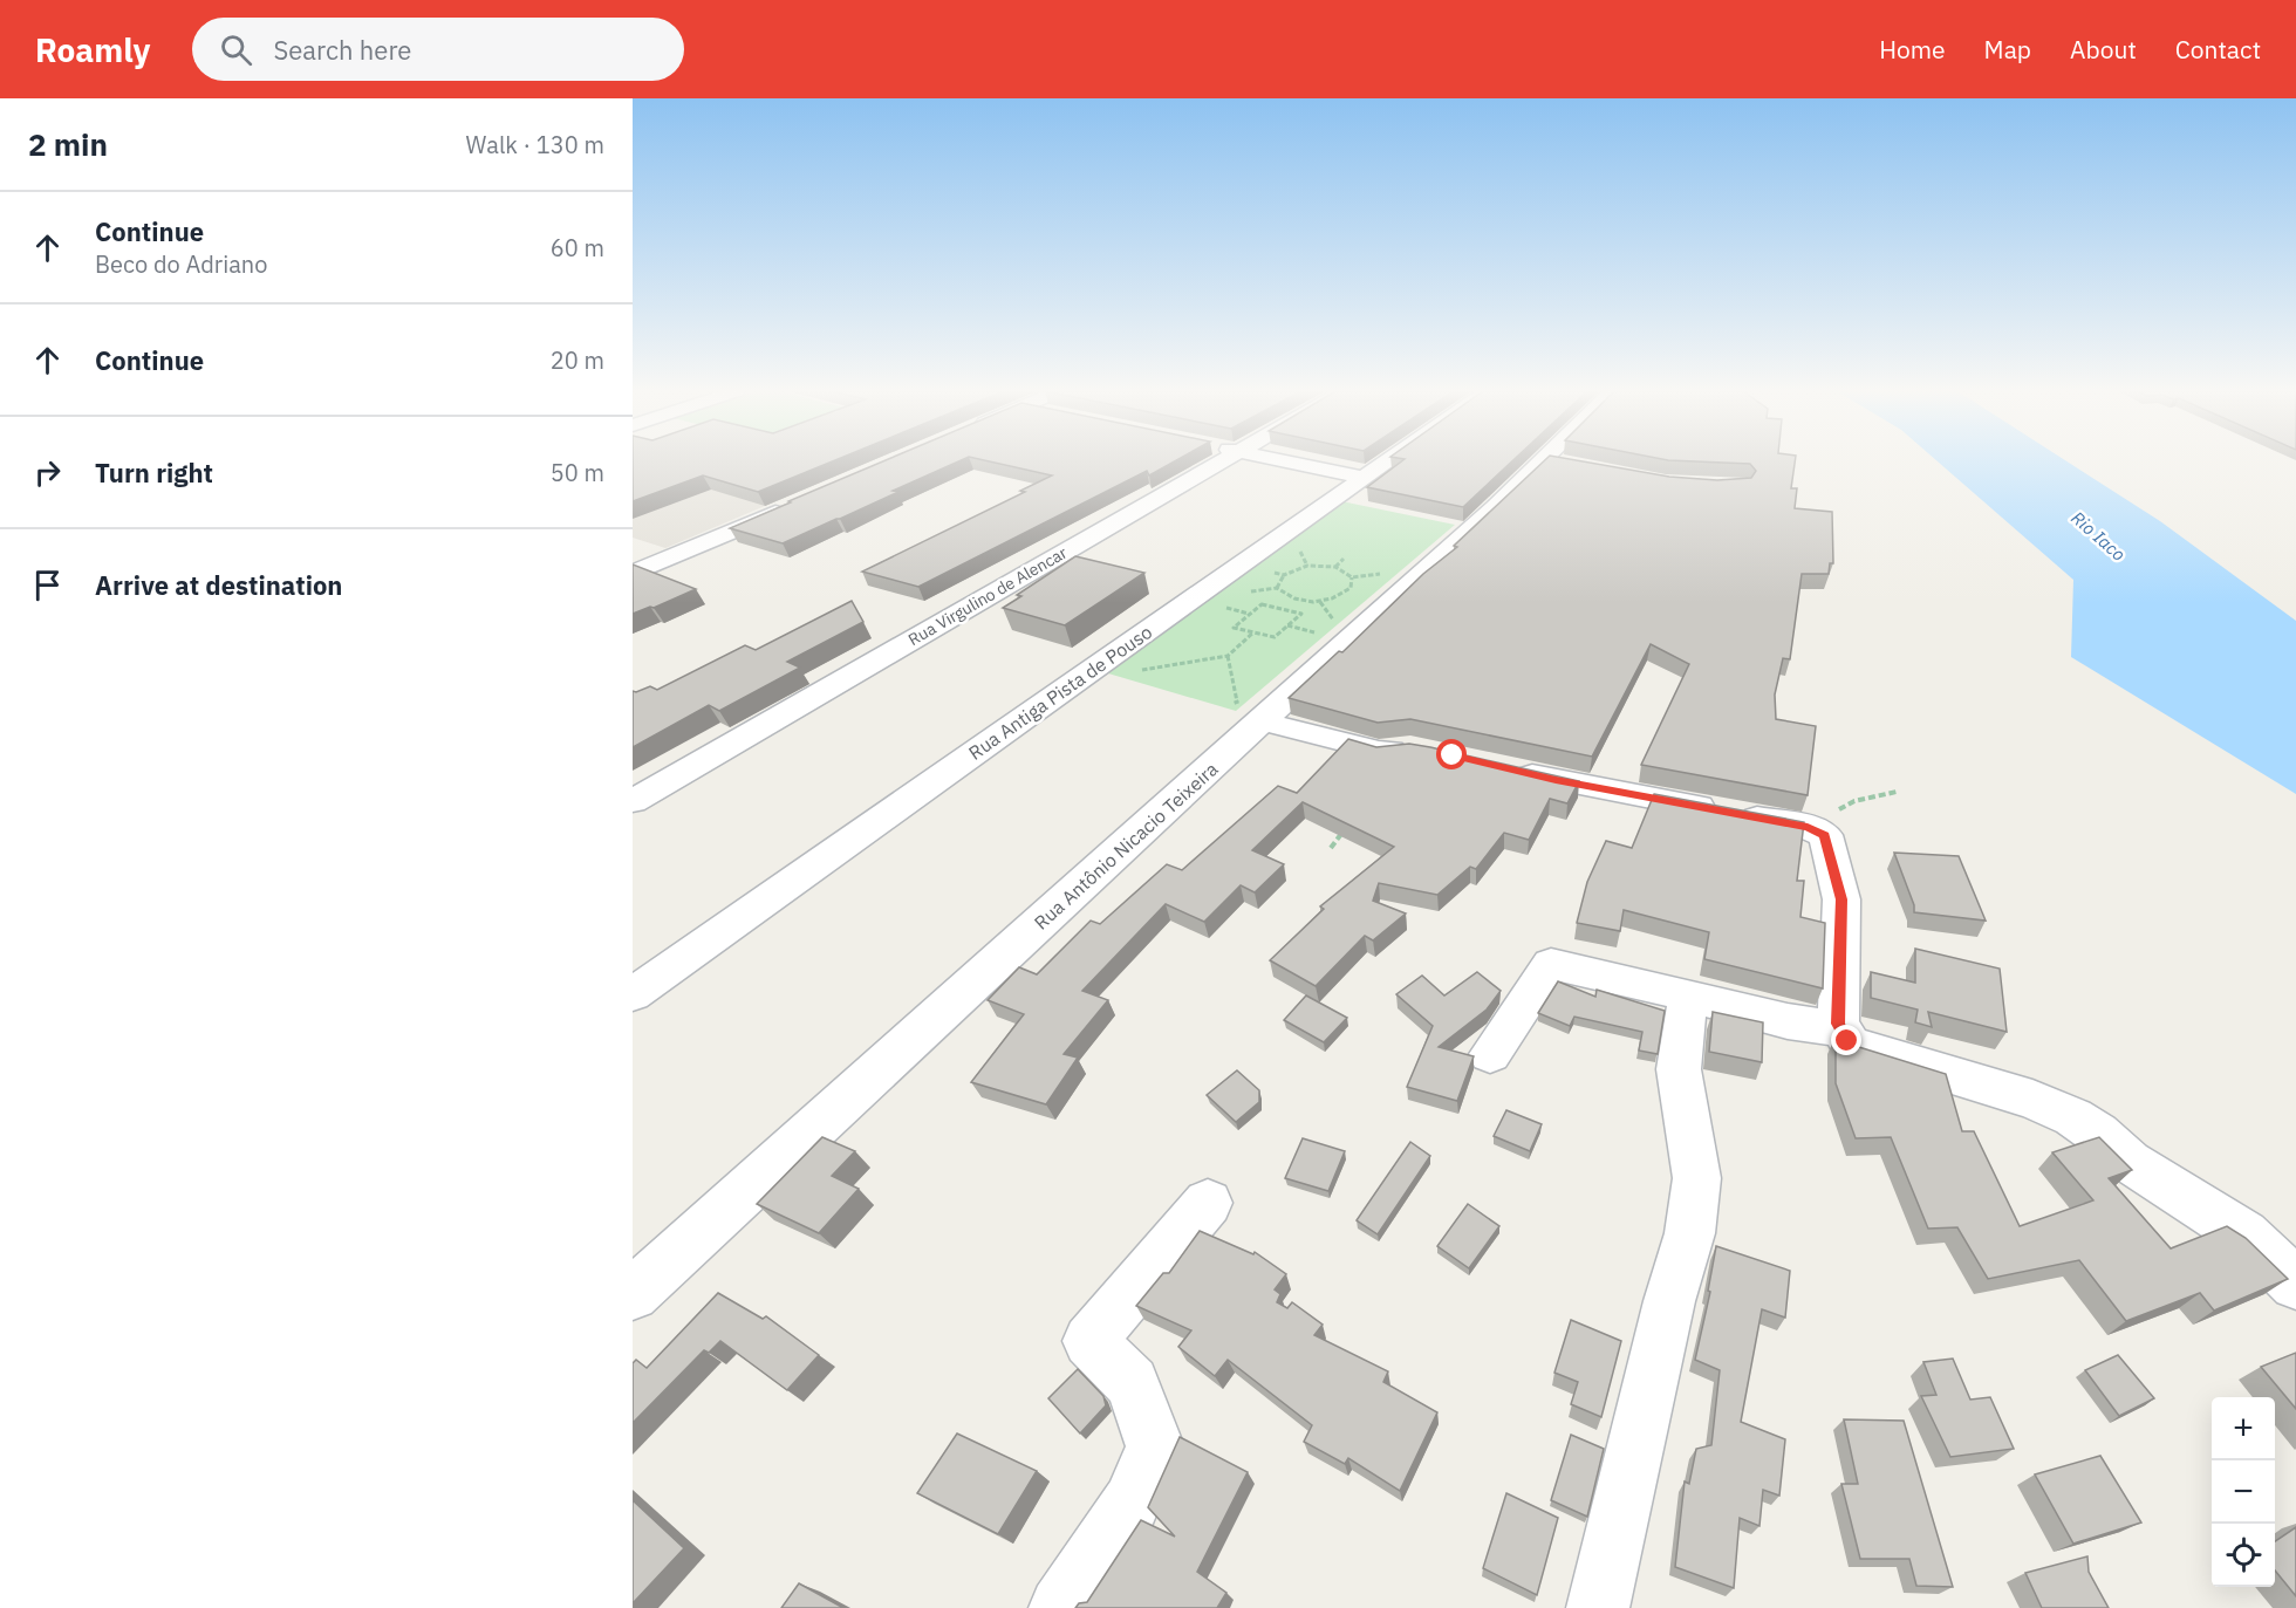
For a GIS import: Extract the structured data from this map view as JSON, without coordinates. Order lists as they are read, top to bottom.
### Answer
{
  "streets": {
    "street": ["Rua Virgulino de Alencar", "Rua Antiga Pista de Pouso", "Rua Antônio Nicacio Teixeira"]
  },
  "water": ["Rio Iaco"],
  "page": {
    "header": "Roamly",
    "search": "Search here",
    "nav": [
      "Home",
      "Map",
      "About",
      "Contact"
    ],
    "heading": ["2 min", "Walk · 130 m"],
    "list": [
      ["Continue", "Beco do Adriano", "60 m"],
      ["Continue", "20 m"],
      ["Turn right", "50 m"],
      "Arrive at destination"
    ],
    "map_buttons": ["+", "−"]
  }
}
